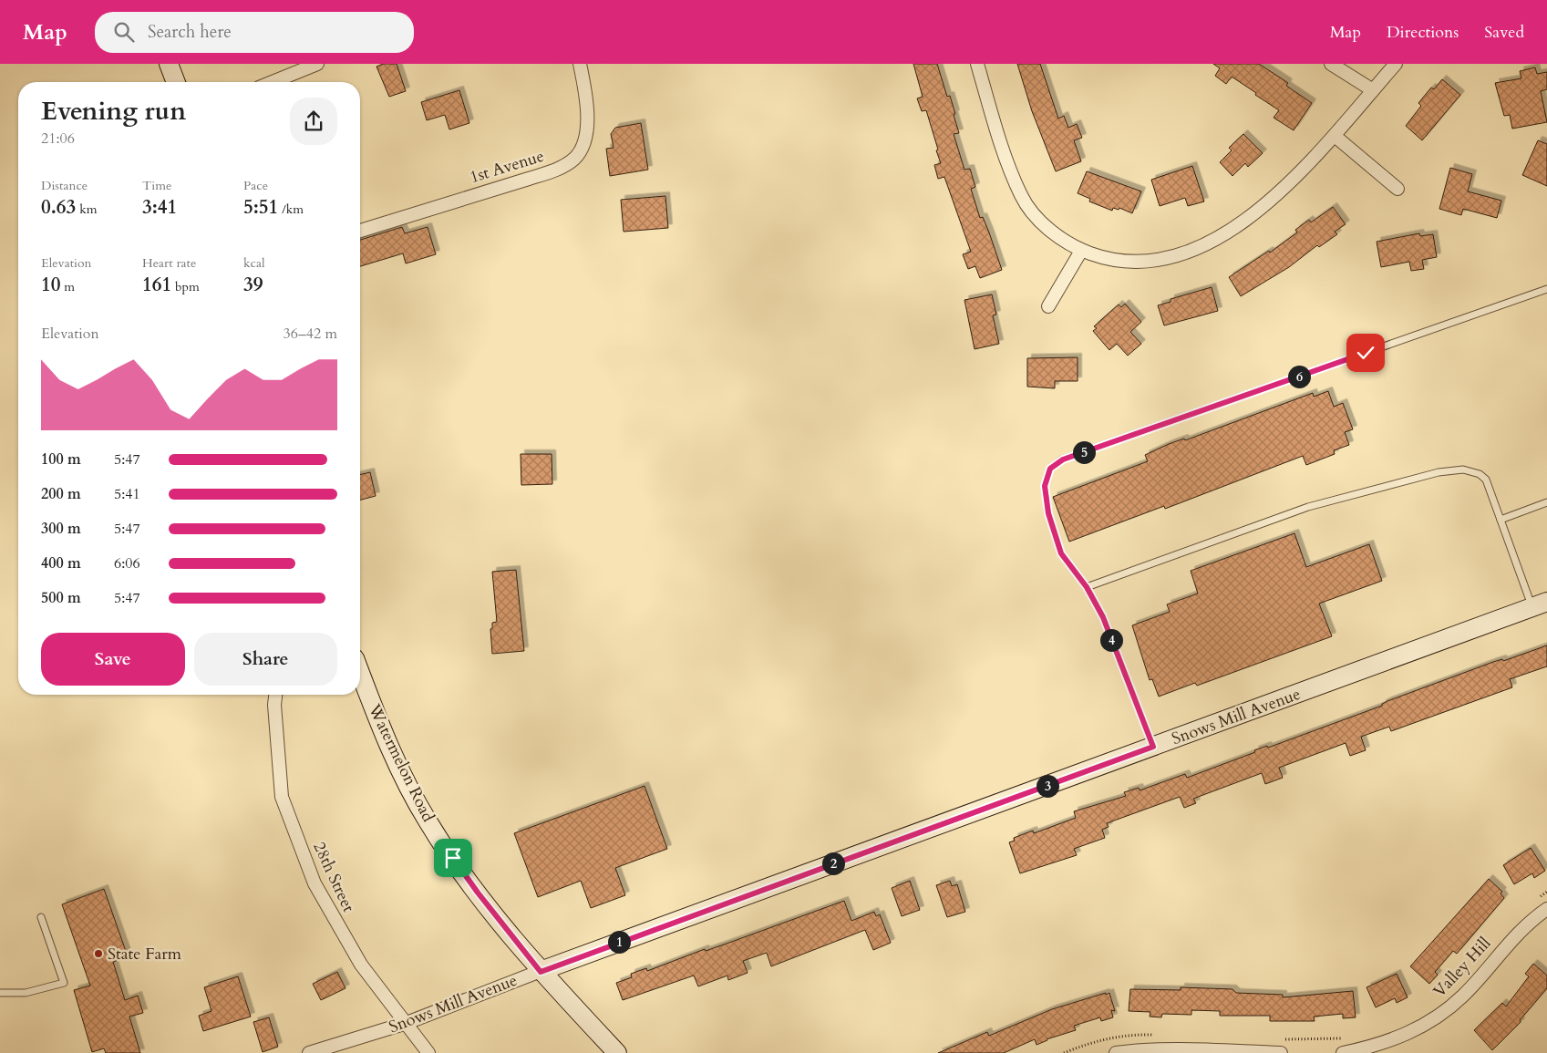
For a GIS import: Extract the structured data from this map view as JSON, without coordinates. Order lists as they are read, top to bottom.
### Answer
{
  "streets": {
    "main road": ["Snows Mill Avenue", "Watermelon Road"],
    "street": ["1st Avenue", "28th Street", "Valley Hill"]
  },
  "crossings": [
    ["Snows Mill Avenue", "Watermelon Road"],
    ["Snows Mill Avenue", "28th Street"]
  ],
  "places": ["State Farm"],
  "page": {
    "header": "Map",
    "search": "Search here",
    "nav": ["Map", "Directions", "Saved"],
    "heading": ["Evening run", "21:06"],
    "stats": [
      ["Distance", "0.63 km"],
      ["Time", "3:41"],
      ["Pace", "5:51 /km"],
      ["Elevation", "10 m"],
      ["Heart rate", "161 bpm"],
      ["kcal", "39"]
    ],
    "chart": ["Elevation", "36–42 m"],
    "pins": [
      "6",
      "5",
      "4",
      "3",
      "2",
      "1"
    ],
    "list": [
      {
        "name": "100 m",
        "note": "5:47"
      },
      {
        "name": "200 m",
        "note": "5:41"
      },
      {
        "name": "300 m",
        "note": "5:47"
      },
      {
        "name": "400 m",
        "note": "6:06"
      },
      {
        "name": "500 m",
        "note": "5:47"
      }
    ],
    "buttons": ["Save", "Share"]
  }
}
